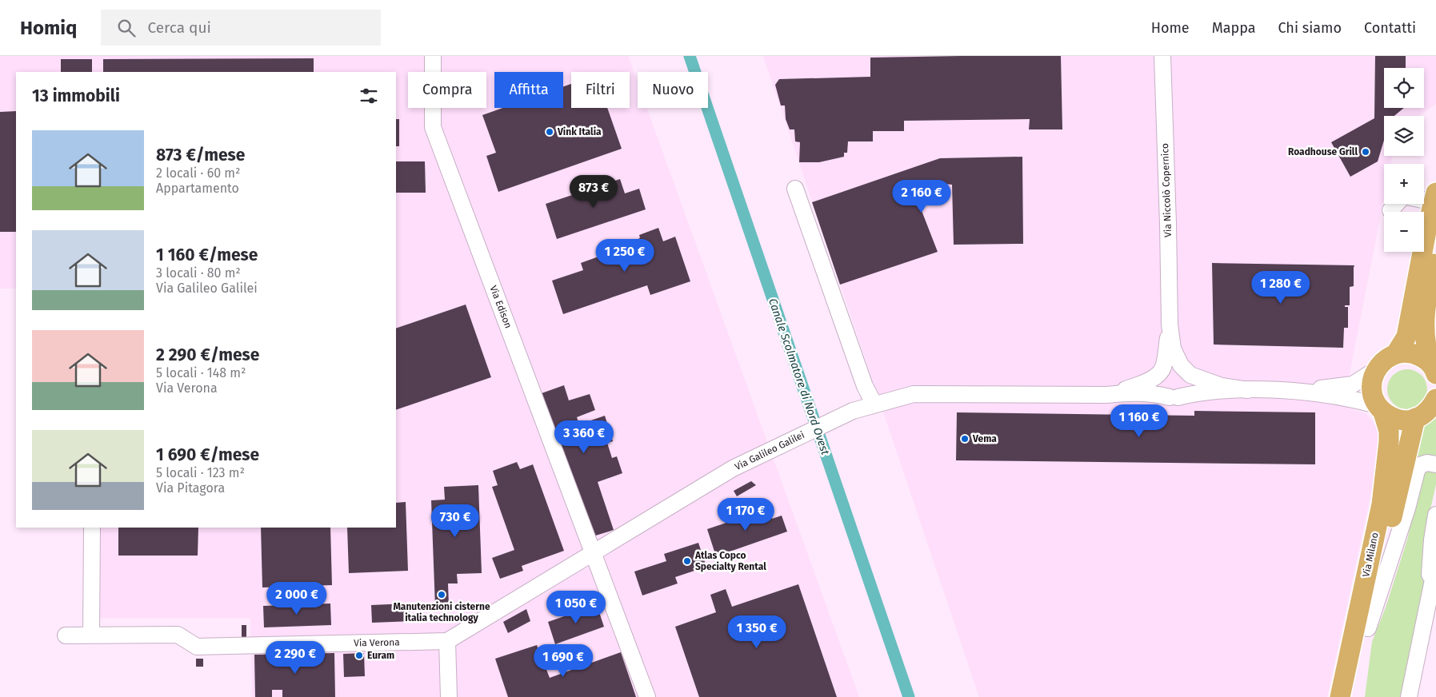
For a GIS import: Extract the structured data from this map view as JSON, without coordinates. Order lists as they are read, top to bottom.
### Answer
{
  "streets": {
    "main road": ["Via Milano"],
    "street": [
      "Via Niccolò Copernico",
      "Via Edison",
      "Via Galileo Galilei",
      "Via Verona"
    ]
  },
  "crossings": [
    ["Via Niccolò Copernico", "Via Galileo Galilei"],
    ["Via Edison", "Via Galileo Galilei"],
    ["Via Edison", "Via Verona"],
    ["Via Galileo Galilei", "Via Milano"],
    ["Via Galileo Galilei", "Via Verona"]
  ],
  "water": ["Canale Scolmatore di Nord Ovest"],
  "places": [
    "Vink Italia",
    "Roadhouse Grill",
    "Vema",
    "Atlas Copco Specialty Rental",
    "Manutenzioni cisterne italia technology",
    "Euram"
  ],
  "page": {
    "header": "Homiq",
    "search": "Cerca qui",
    "nav": [
      "Home",
      "Mappa",
      "Chi siamo",
      "Contatti"
    ],
    "map_buttons": ["+", "−"],
    "chip": [
      "Compra",
      "Affitta",
      "Filtri",
      "Nuovo"
    ],
    "heading": "13 immobili",
    "list": [
      {
        "name": "873 €/mese",
        "note": "2 locali · 60 m² · Appartamento"
      },
      {
        "name": "1 160 €/mese",
        "note": "3 locali · 80 m² · Via Galileo Galilei"
      },
      {
        "name": "2 290 €/mese",
        "note": "5 locali · 148 m² · Via Verona"
      },
      {
        "name": "1 690 €/mese",
        "note": "5 locali · 123 m² · Via Pitagora"
      }
    ],
    "price": [
      "873 €",
      "2 160 €",
      "1 250 €",
      "1 280 €",
      "1 160 €",
      "3 360 €",
      "1 170 €",
      "730 €",
      "2 000 €",
      "1 050 €",
      "1 350 €",
      "2 290 €",
      "1 690 €"
    ]
  }
}
